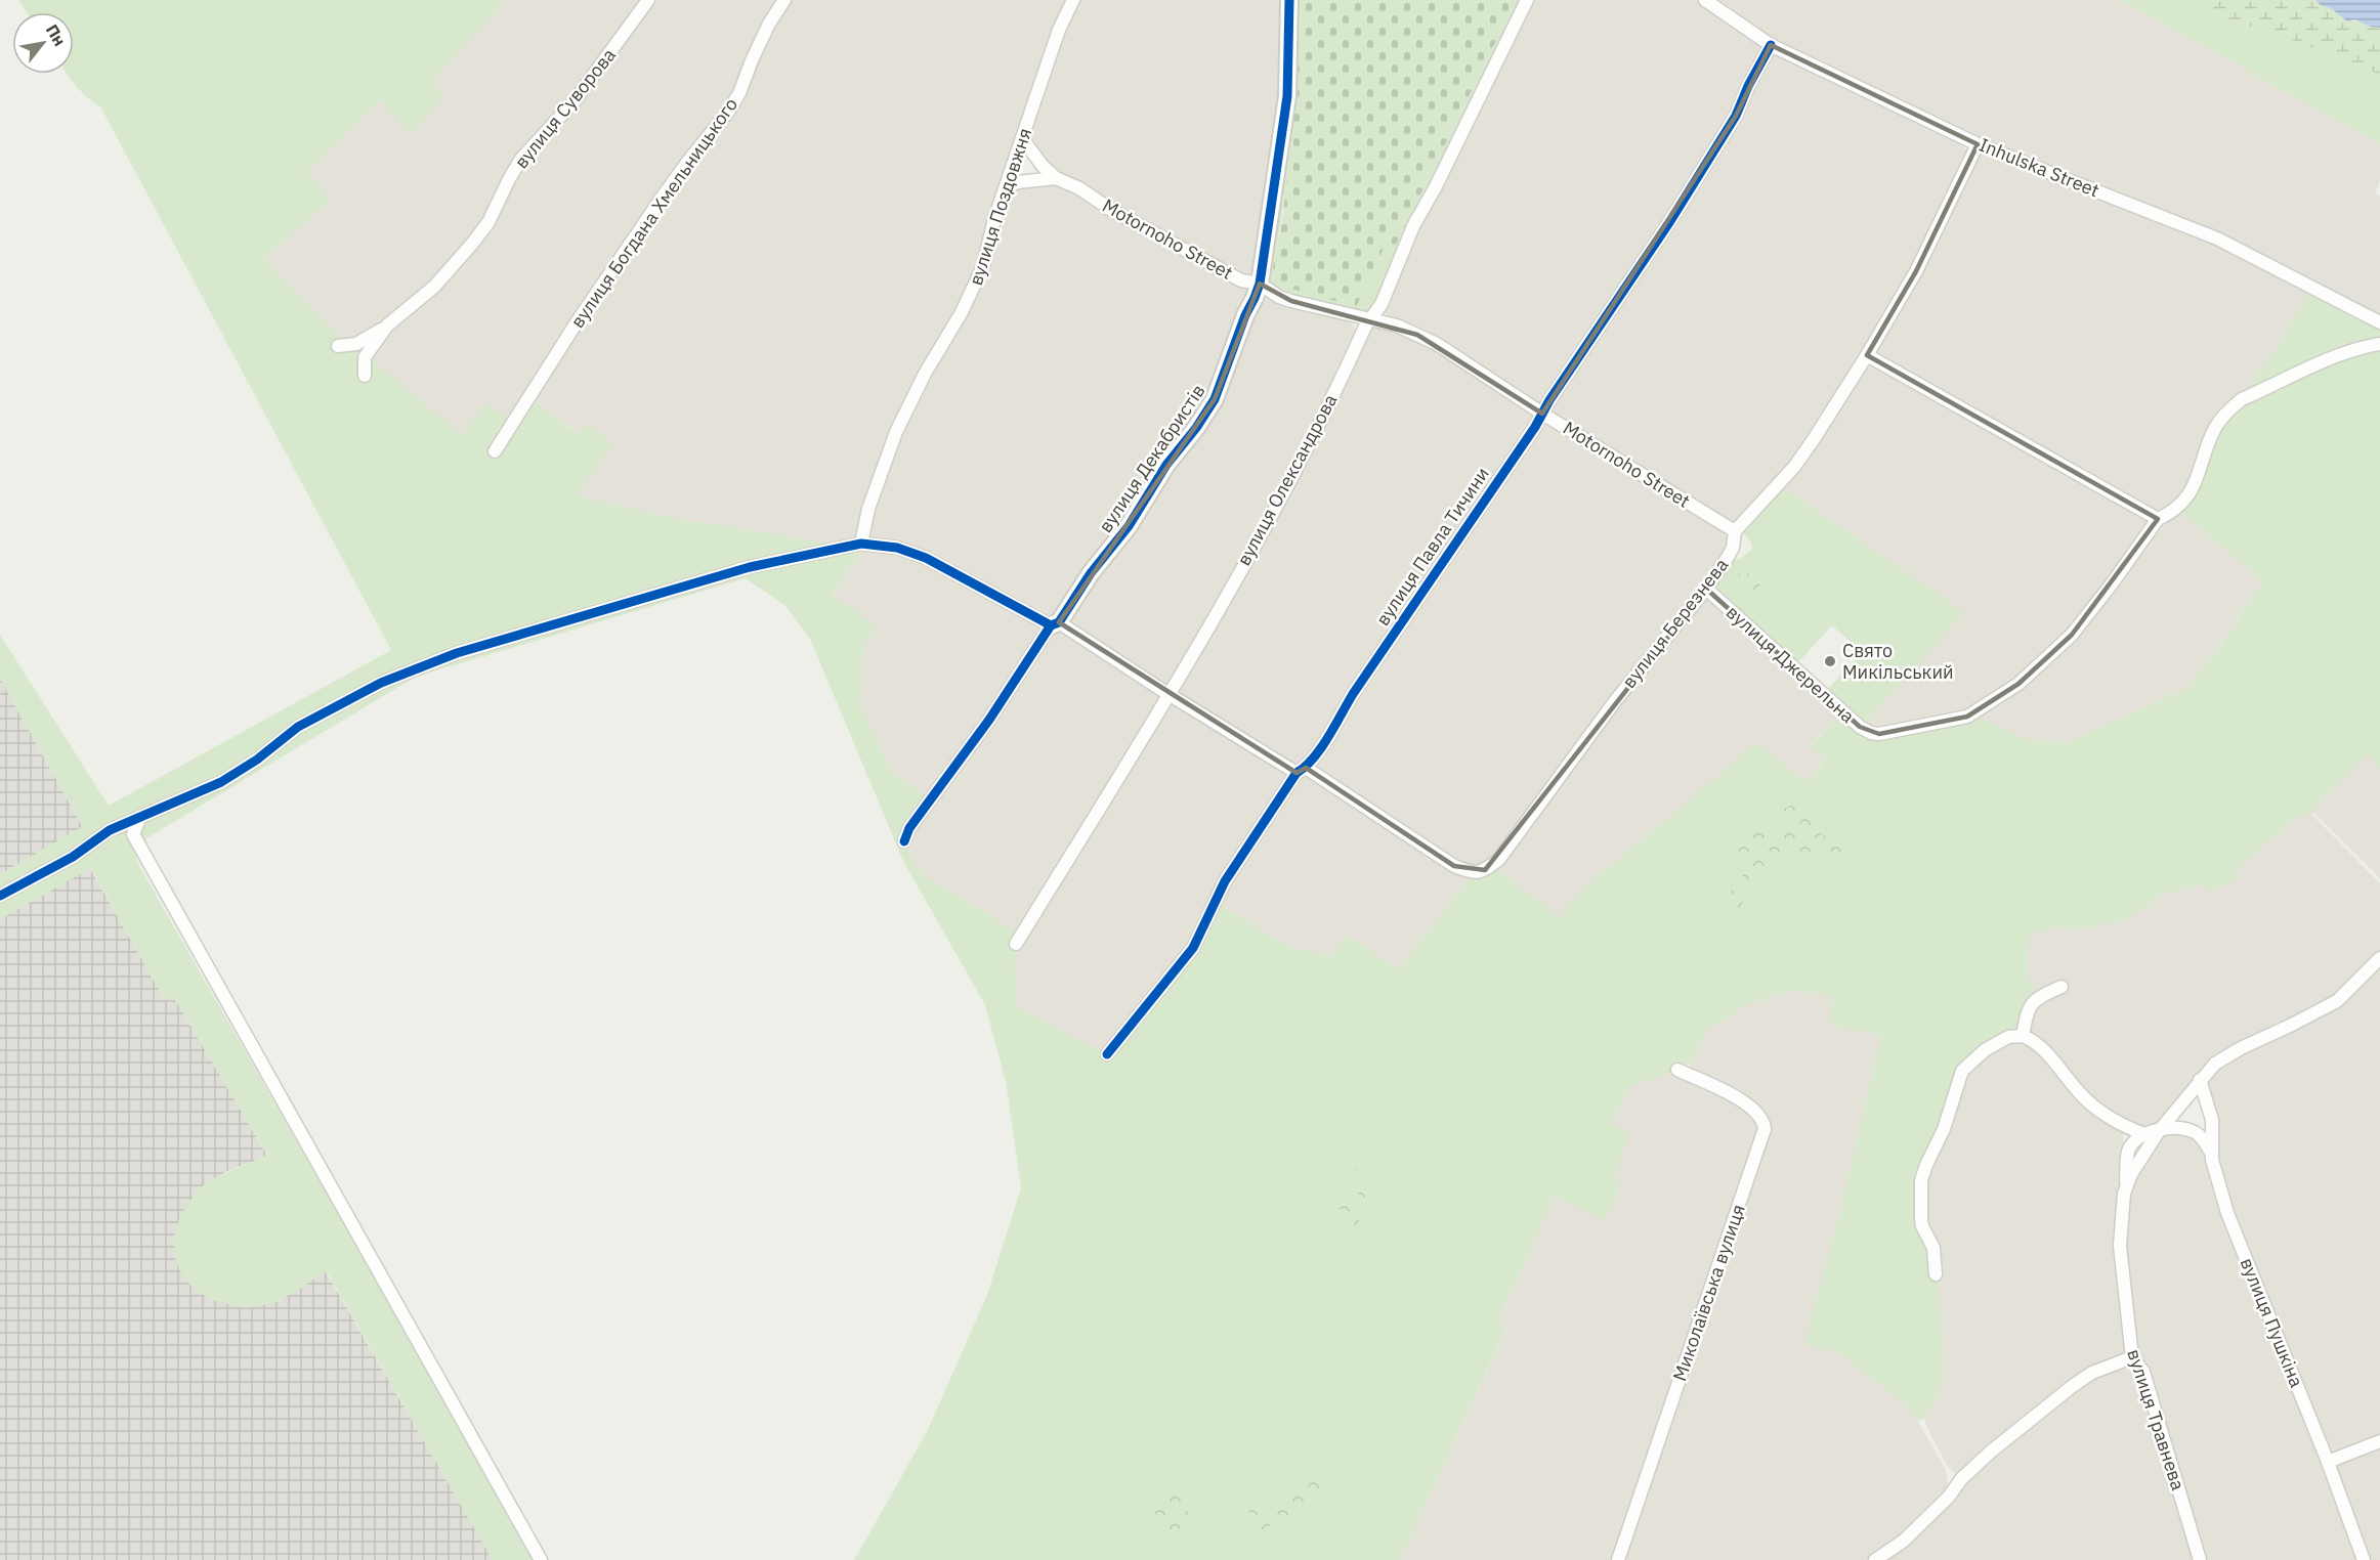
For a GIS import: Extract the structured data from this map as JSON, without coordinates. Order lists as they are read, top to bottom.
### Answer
{
  "streets": {
    "street": [
      "вулиця Суворова",
      "Inhulska Street",
      "вулиця Поздовжня",
      "вулиця Богдана Хмельницького",
      "Motornoho Street",
      "вулиця Декабристів",
      "вулиця Олександрова",
      "вулиця Павла Тичини",
      "вулиця Березнева",
      "вулиця Джерельна",
      "Миколаївська вулиця",
      "вулиця Пушкіна",
      "вулиця Травнева"
    ]
  },
  "crossings": [
    ["Inhulska Street", "вулиця Павла Тичини"],
    ["Inhulska Street", "вулиця Березнева"],
    ["вулиця Поздовжня", "Motornoho Street"],
    ["Motornoho Street", "вулиця Декабристів"],
    ["Motornoho Street", "вулиця Олександрова"],
    ["Motornoho Street", "вулиця Павла Тичини"],
    ["Motornoho Street", "вулиця Березнева"],
    ["вулиця Павла Тичини", "вулиця Березнева"],
    ["вулиця Березнева", "вулиця Джерельна"],
    ["вулиця Пушкіна", "вулиця Травнева"]
  ],
  "places": ["Свято Микільський"],
  "north": "top right"
}
